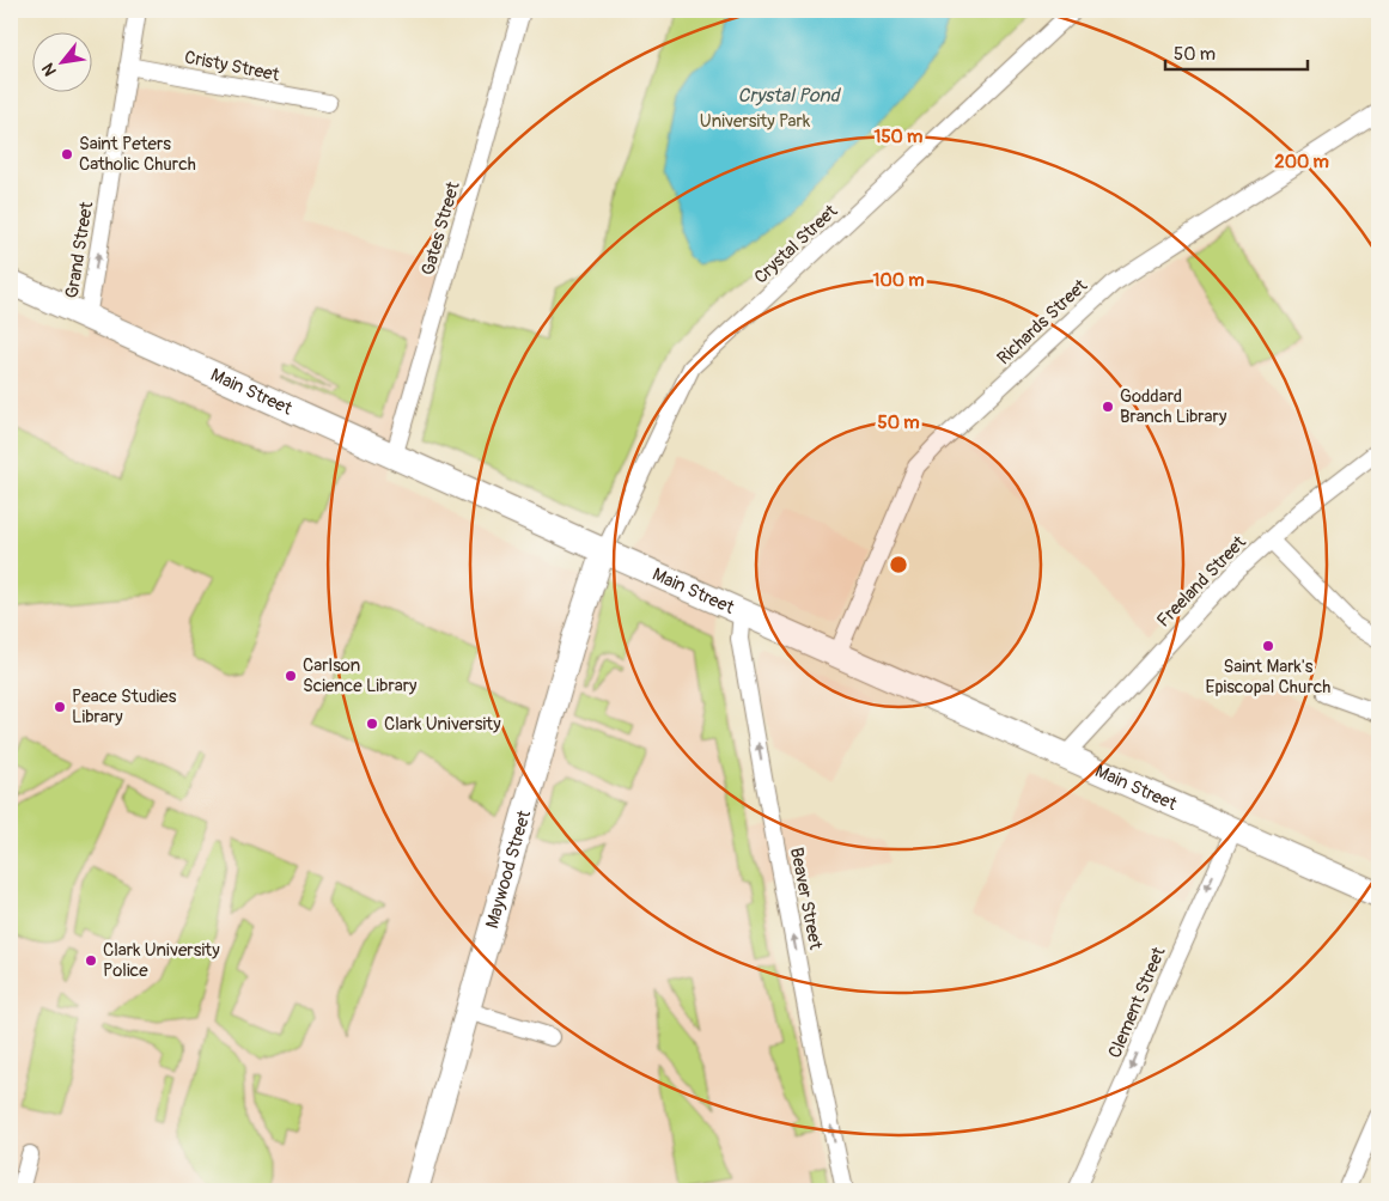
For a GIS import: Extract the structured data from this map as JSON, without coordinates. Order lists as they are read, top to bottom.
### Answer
{
  "streets": {
    "main road": ["Main Street"],
    "street": [
      "Cristy Street",
      "Gates Street",
      "Crystal Street",
      "Grand Street",
      "Richards Street",
      "Freeland Street",
      "Maywood Street",
      "Beaver Street",
      "Clement Street"
    ]
  },
  "crossings": [
    ["Cristy Street", "Grand Street"],
    ["Gates Street", "Main Street"],
    ["Crystal Street", "Main Street"],
    ["Crystal Street", "Maywood Street"],
    ["Grand Street", "Main Street"],
    ["Richards Street", "Main Street"],
    ["Main Street", "Freeland Street"],
    ["Main Street", "Maywood Street"],
    ["Main Street", "Beaver Street"],
    ["Main Street", "Clement Street"]
  ],
  "one_way": ["Grand Street", "Beaver Street", "Clement Street"],
  "water": ["Crystal Pond"],
  "parks": ["University Park"],
  "places": [
    "Saint Peters Catholic Church",
    "Goddard Branch Library",
    "Saint Mark's Episcopal Church",
    "Carlson Science Library",
    "Peace Studies Library",
    "Clark University",
    "Clark University Police"
  ],
  "scale_bar": "50 m",
  "north": "bottom left",
  "rings": [
    "150 m",
    "200 m",
    "100 m",
    "50 m"
  ]
}
